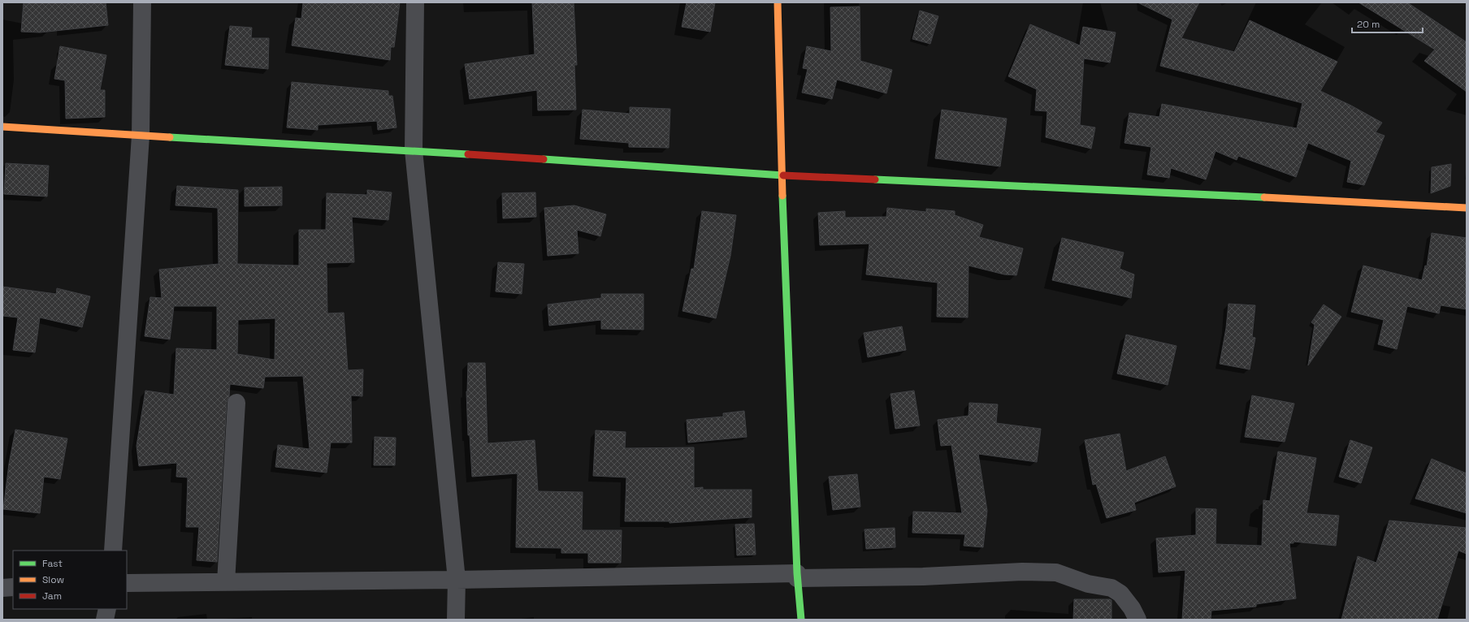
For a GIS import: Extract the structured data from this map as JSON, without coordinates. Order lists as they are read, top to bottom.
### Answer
{
  "legend": ["Fast", "Slow", "Jam"],
  "scale_bar": "20 m"
}
